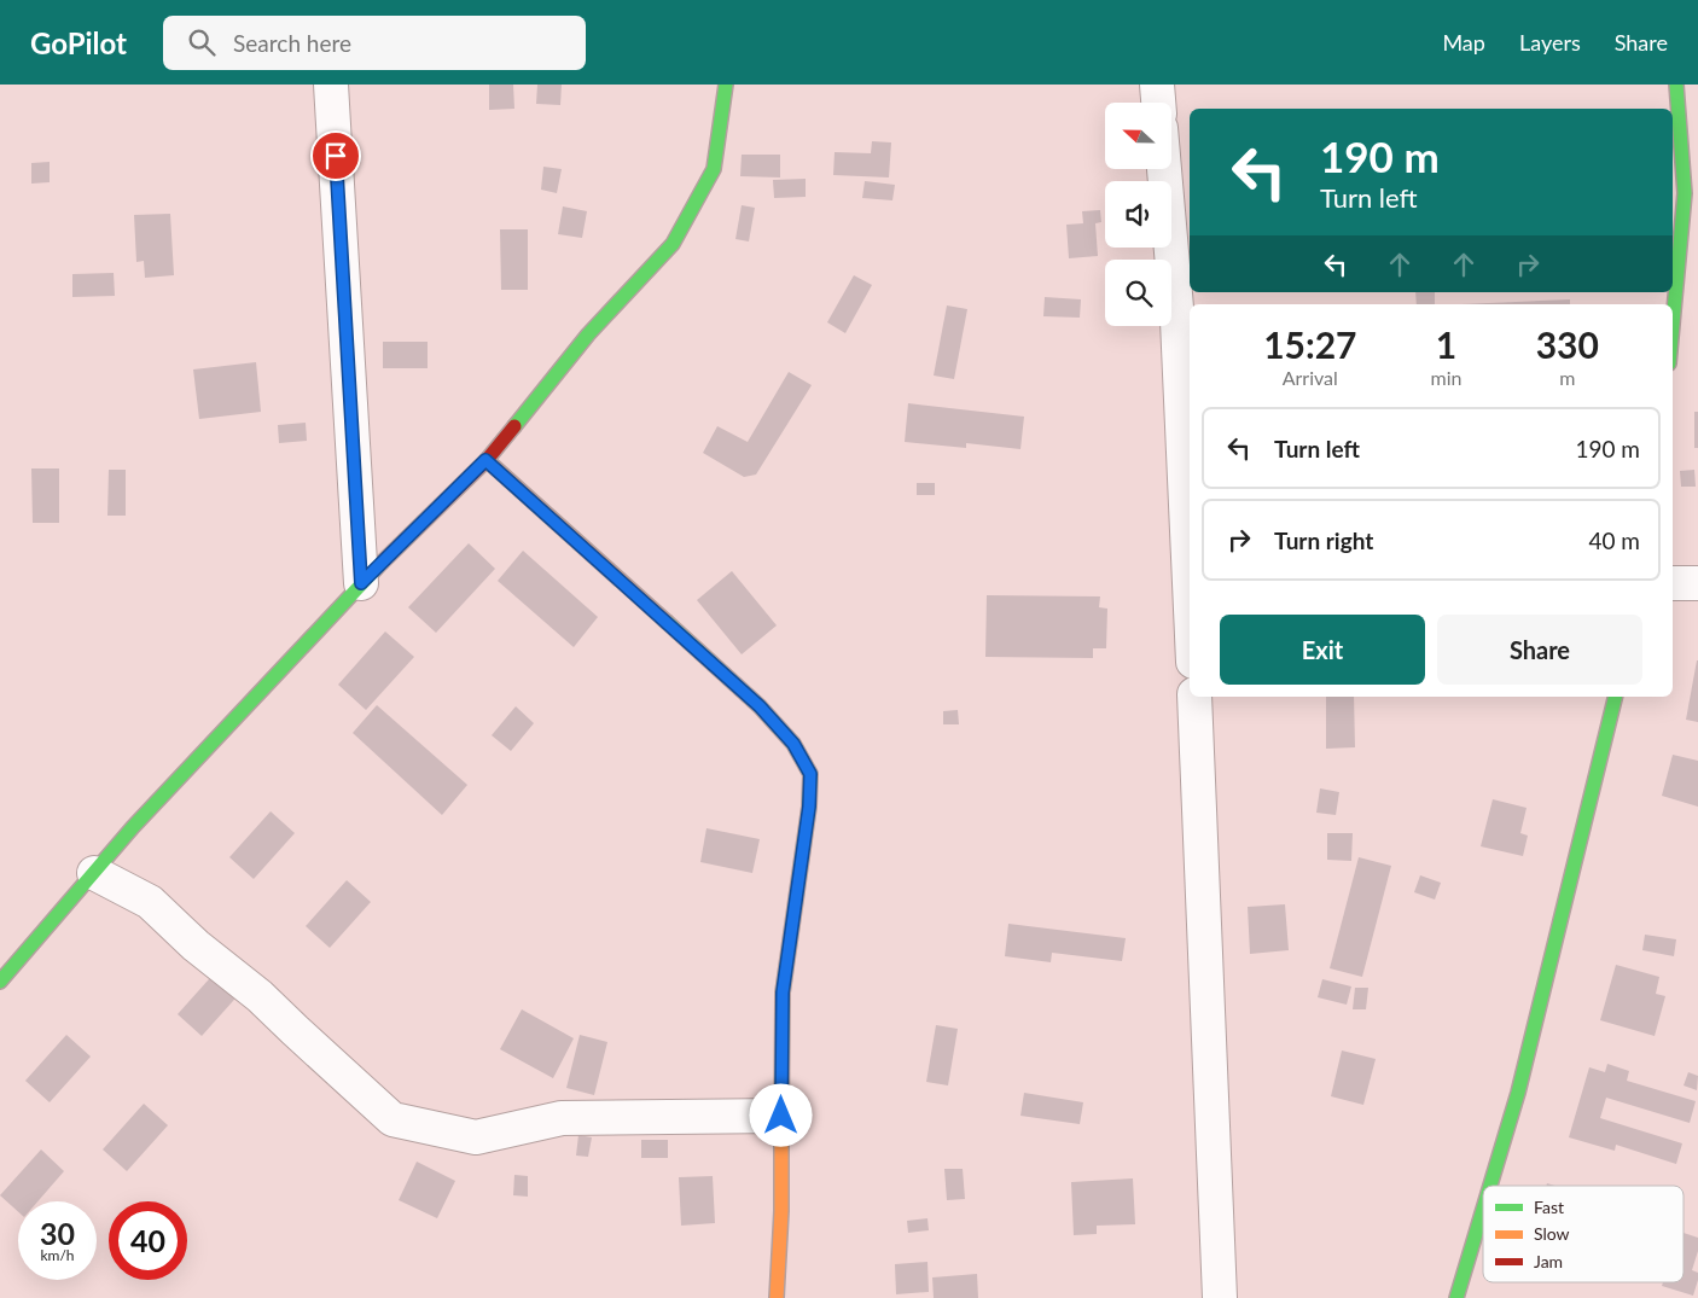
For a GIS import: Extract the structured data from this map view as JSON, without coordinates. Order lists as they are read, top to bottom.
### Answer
{
  "legend": ["Fast", "Slow", "Jam"],
  "north": "left",
  "page": {
    "header": "GoPilot",
    "search": "Search here",
    "nav": ["Map", "Layers", "Share"],
    "turn": ["190 m", "Turn left"],
    "eta": [
      "15:27",
      "Arrival",
      "1",
      "min",
      "330",
      "m"
    ],
    "list": [
      {
        "name": "Turn left",
        "value": "190 m"
      },
      {
        "name": "Turn right",
        "value": "40 m"
      }
    ],
    "buttons": ["Exit", "Share"],
    "speed": "30 km/h",
    "limit": "40"
  }
}
